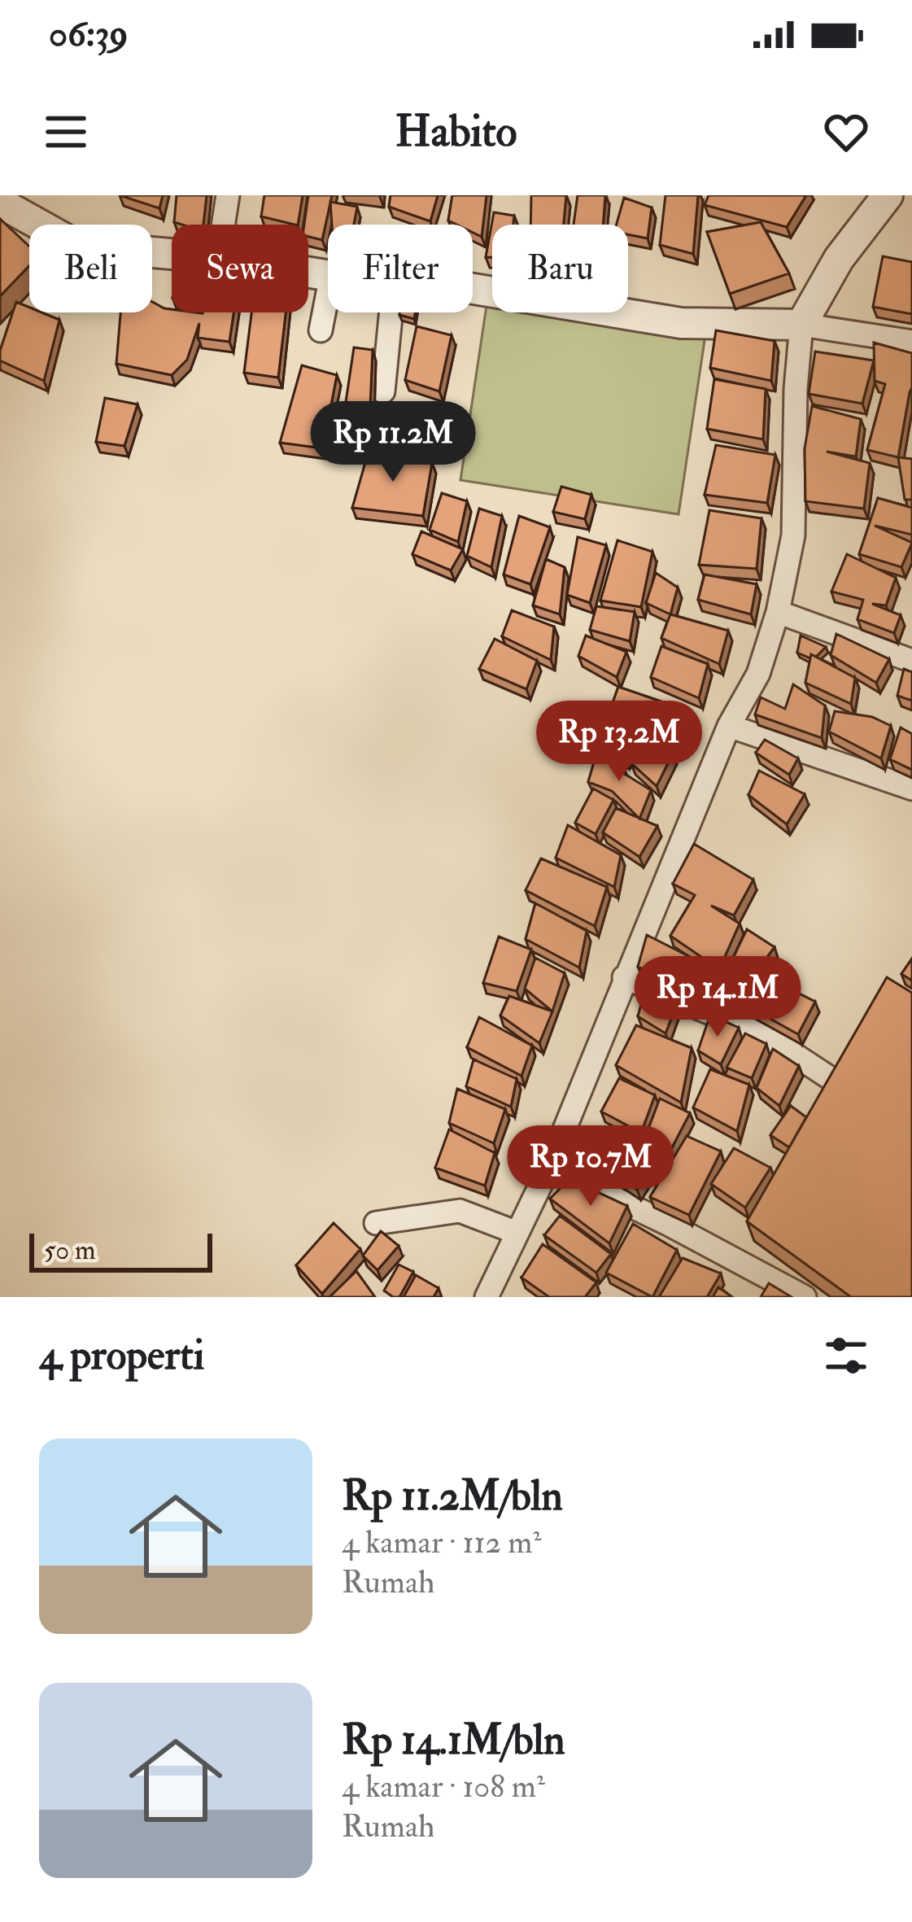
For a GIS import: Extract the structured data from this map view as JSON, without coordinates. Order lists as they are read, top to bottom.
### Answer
{
  "scale_bar": "50 m",
  "page": {
    "status": "06:39",
    "header": "Habito",
    "chip": [
      "Beli",
      "Sewa",
      "Filter",
      "Baru"
    ],
    "price": [
      "Rp 11.2M",
      "Rp 13.2M",
      "Rp 14.1M",
      "Rp 10.7M"
    ],
    "scale": "50 m",
    "heading": "4 properti",
    "list": [
      {
        "name": "Rp 11.2M/bln",
        "note": "4 kamar · 112 m² · Rumah"
      },
      {
        "name": "Rp 14.1M/bln",
        "note": "4 kamar · 108 m² · Rumah"
      }
    ]
  }
}
